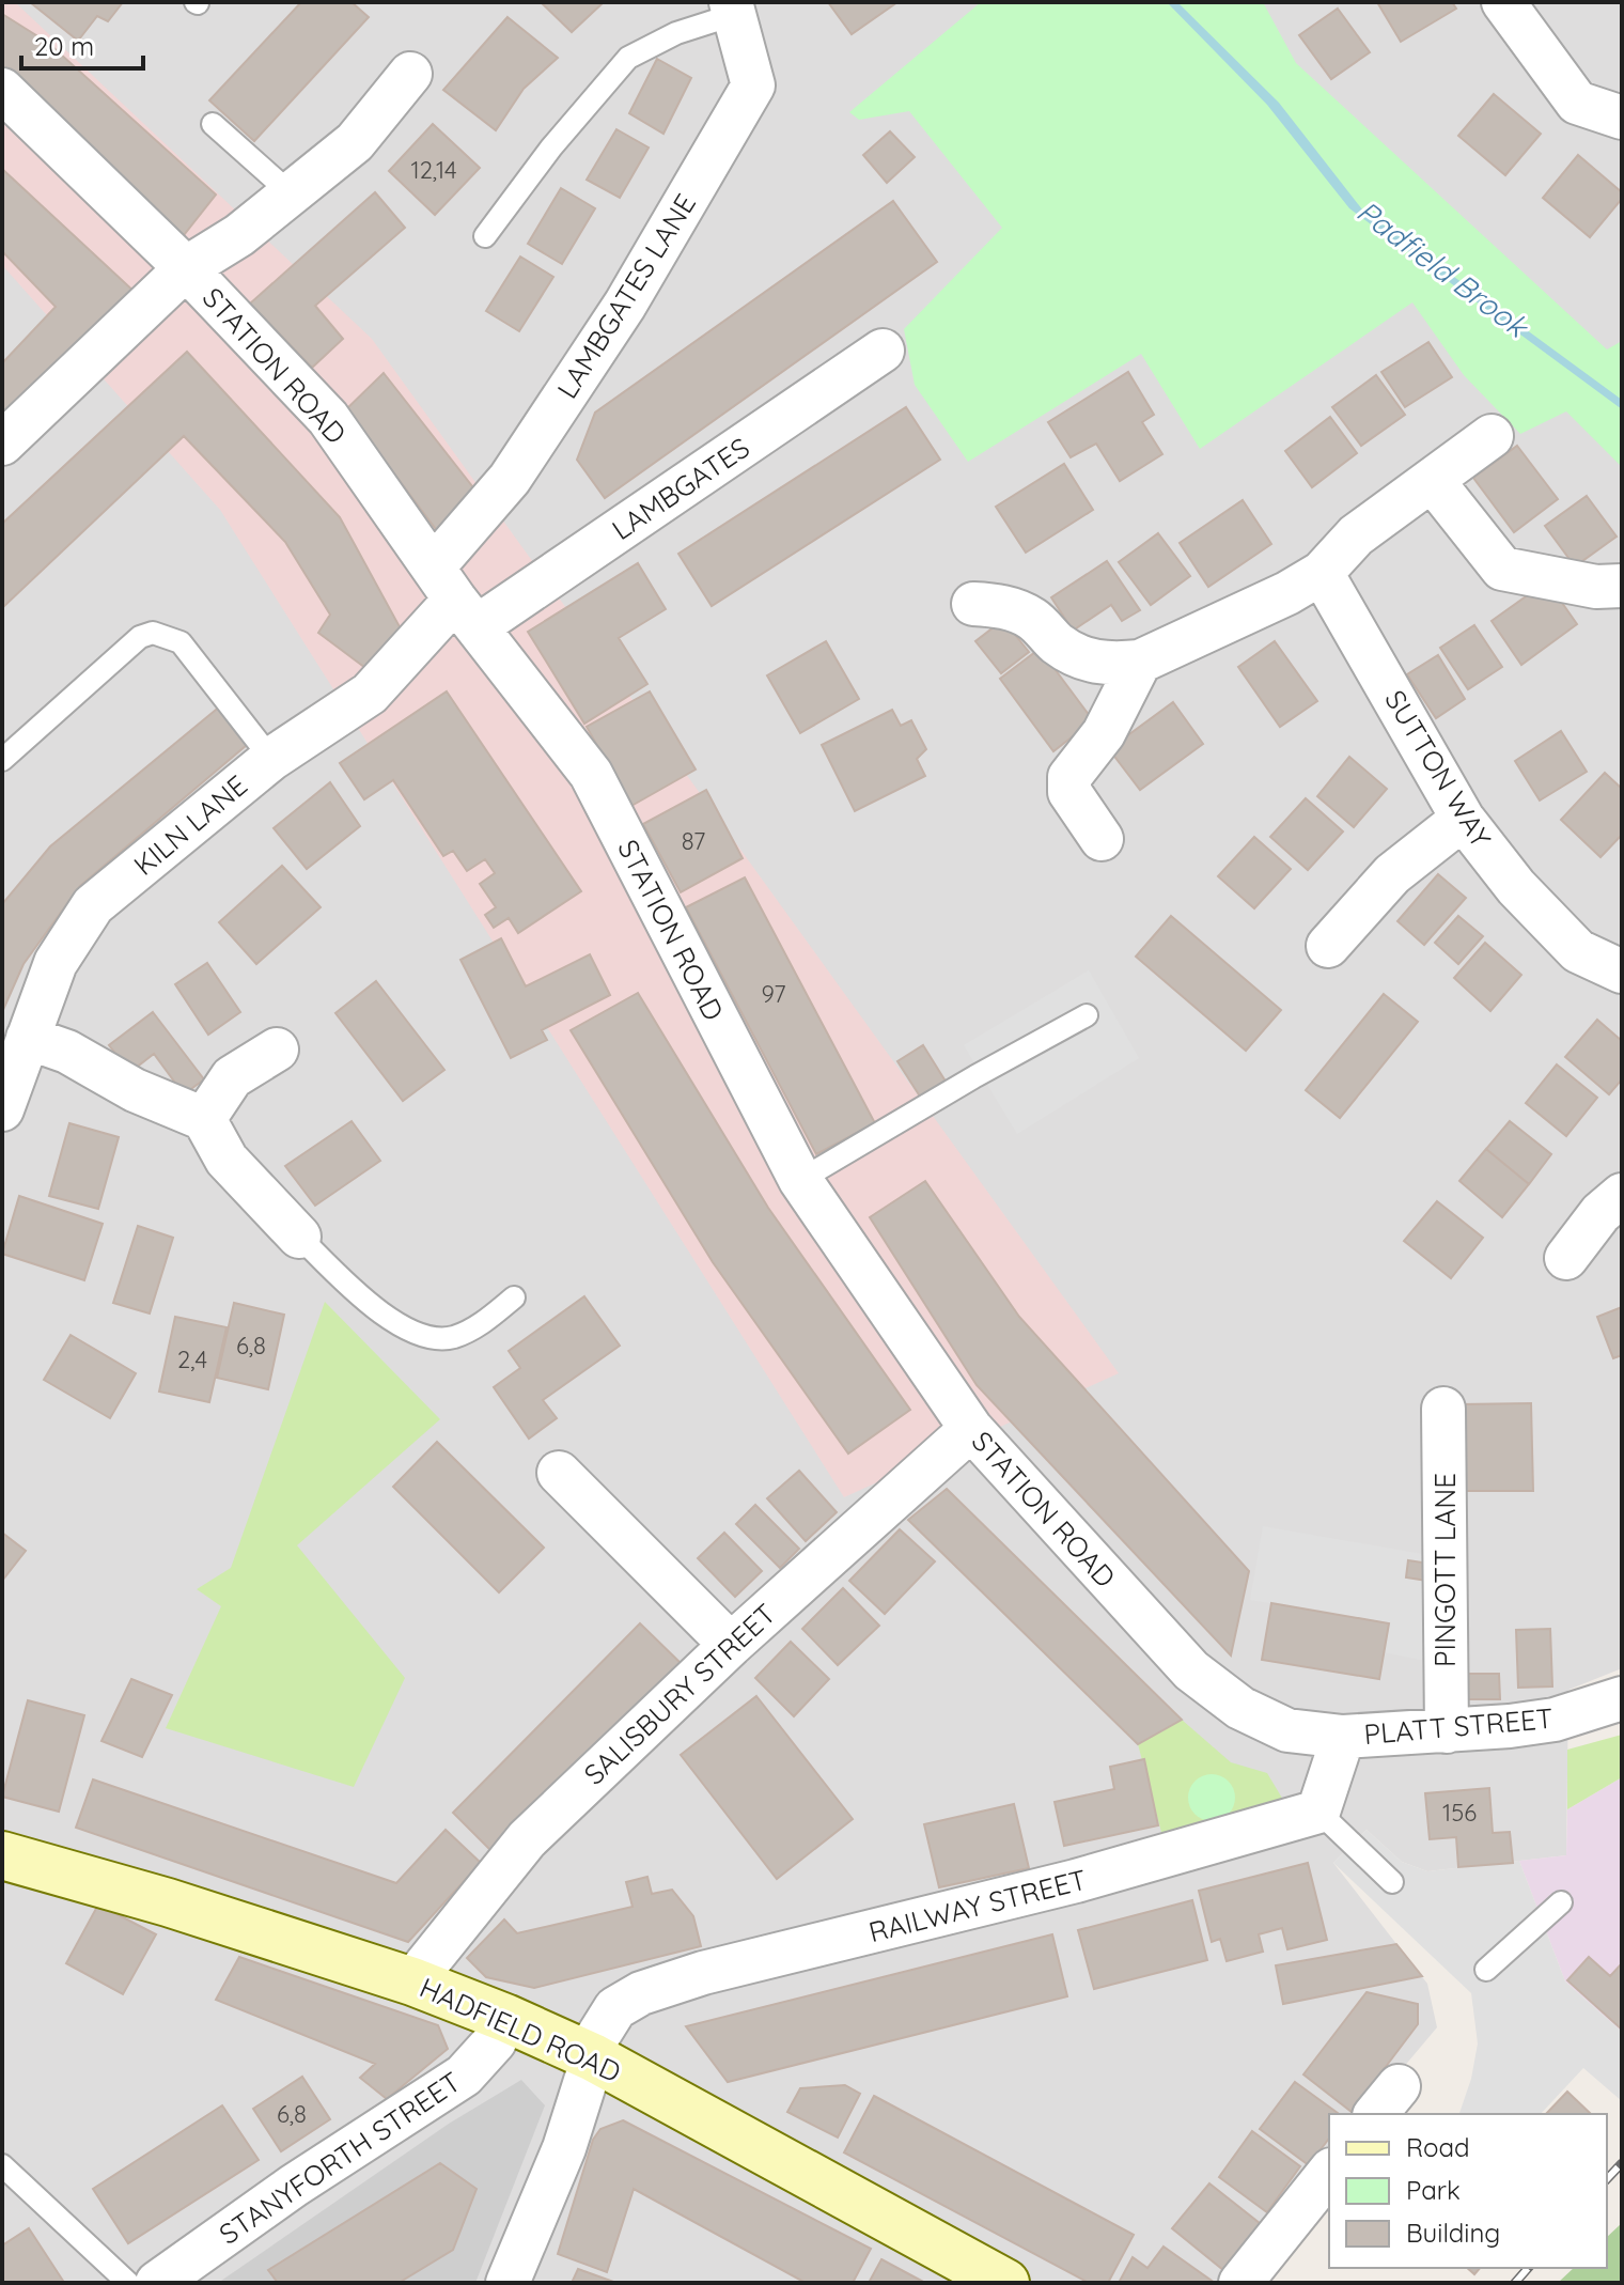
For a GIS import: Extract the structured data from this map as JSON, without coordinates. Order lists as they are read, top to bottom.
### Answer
{
  "streets": {
    "street": [
      "LAMBGATES LANE",
      "STATION ROAD",
      "LAMBGATES",
      "SUTTON WAY",
      "KILN LANE",
      "PINGOTT LANE",
      "SALISBURY STREET",
      "PLATT STREET",
      "RAILWAY STREET",
      "HADFIELD ROAD",
      "STANYFORTH STREET"
    ]
  },
  "crossings": [
    ["LAMBGATES LANE", "STATION ROAD"],
    ["LAMBGATES LANE", "LAMBGATES"],
    ["LAMBGATES LANE", "KILN LANE"],
    ["STATION ROAD", "LAMBGATES"],
    ["STATION ROAD", "KILN LANE"],
    ["STATION ROAD", "SALISBURY STREET"],
    ["STATION ROAD", "PLATT STREET"],
    ["LAMBGATES", "KILN LANE"],
    ["PINGOTT LANE", "PLATT STREET"],
    ["SALISBURY STREET", "HADFIELD ROAD"],
    ["RAILWAY STREET", "HADFIELD ROAD"],
    ["HADFIELD ROAD", "STANYFORTH STREET"]
  ],
  "water": ["Padfield Brook"],
  "house_numbers": [
    "12,14",
    "87",
    "97",
    "6,8",
    "2,4",
    "156",
    "6,8"
  ],
  "legend": ["Road", "Park", "Building"],
  "scale_bar": "20 m"
}
